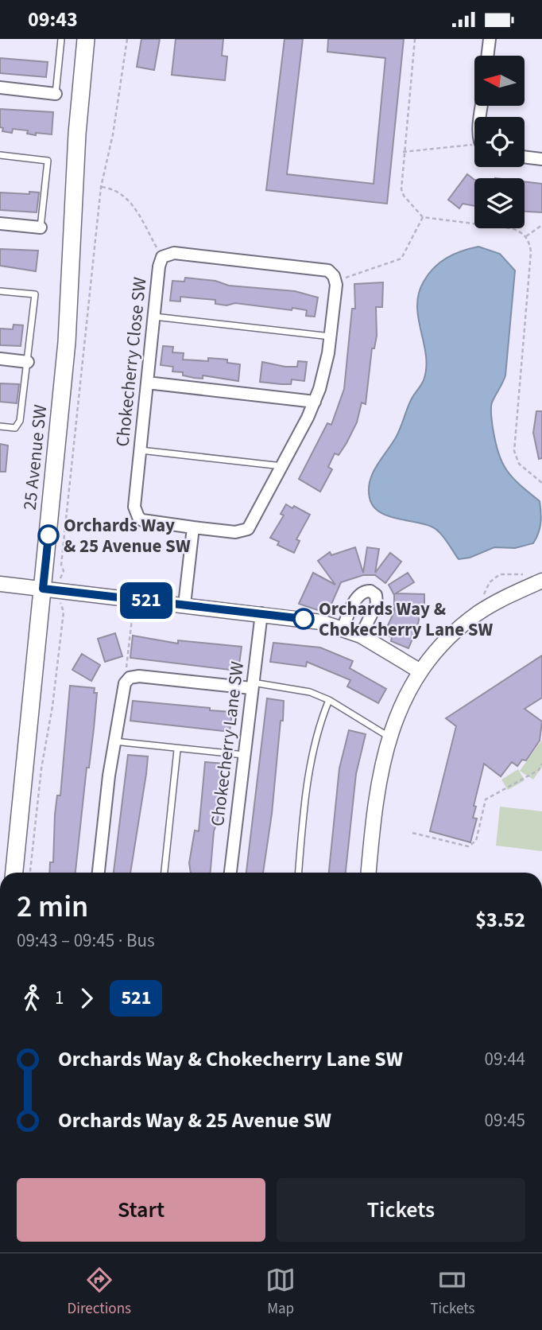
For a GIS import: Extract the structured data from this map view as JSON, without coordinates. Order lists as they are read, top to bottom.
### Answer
{
  "streets": {
    "main road": ["25 Avenue SW"],
    "street": ["Chokecherry Close SW", "Chokecherry Lane SW"]
  },
  "places": ["Orchards Way & 25 Avenue SW", "Orchards Way & Chokecherry Lane SW"],
  "lines": ["bus line 521"],
  "north": "left",
  "page": {
    "status": "09:43",
    "on_map": "521",
    "heading": ["2 min", "09:43 – 09:45 · Bus", "$3.52"],
    "legs": ["1", "521"],
    "list": [
      {
        "name": "Orchards Way & Chokecherry Lane SW",
        "value": "09:44"
      },
      {
        "name": "Orchards Way & 25 Avenue SW",
        "value": "09:45"
      }
    ],
    "buttons": ["Start", "Tickets"],
    "tabs": ["Directions", "Map", "Tickets"]
  }
}
